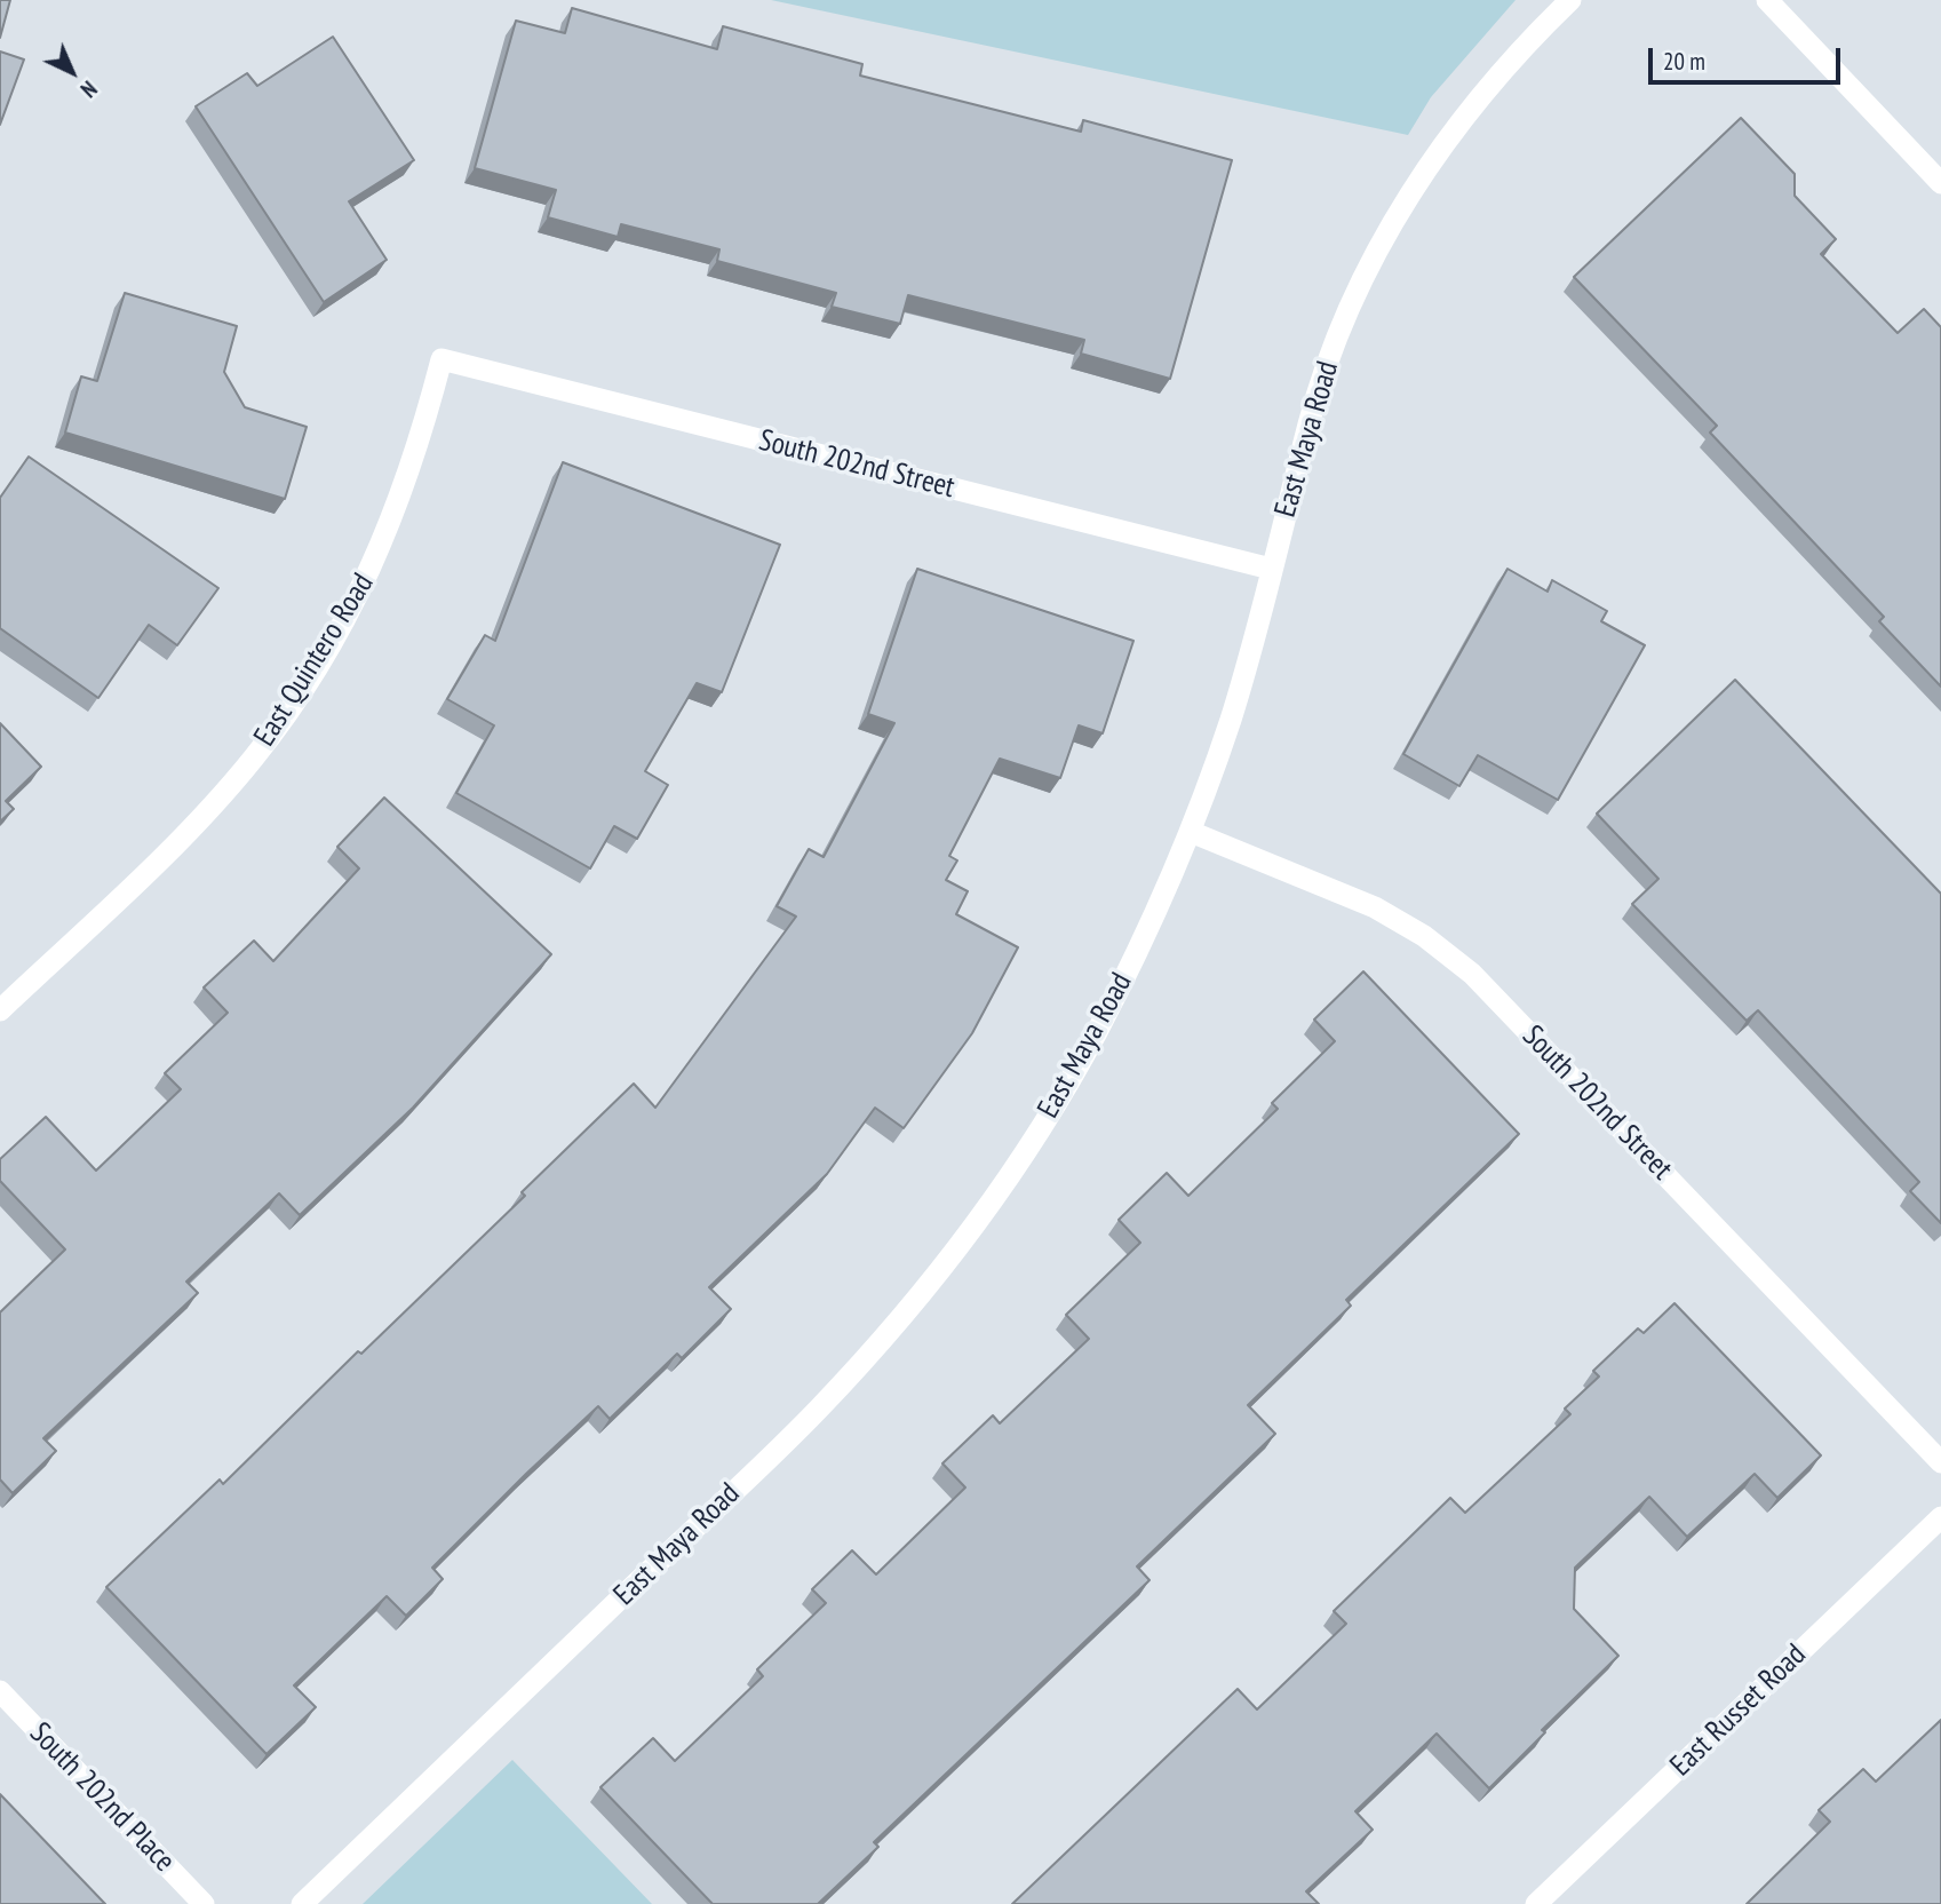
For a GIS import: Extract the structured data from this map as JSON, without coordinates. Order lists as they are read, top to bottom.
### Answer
{
  "streets": {
    "street": [
      "East Maya Road",
      "South 202nd Street",
      "East Quintero Road",
      "East Russet Road",
      "South 202nd Place"
    ]
  },
  "crossings": [
    ["East Maya Road", "South 202nd Street"],
    ["South 202nd Street", "East Quintero Road"]
  ],
  "scale_bar": "20 m",
  "north": "bottom right"
}
